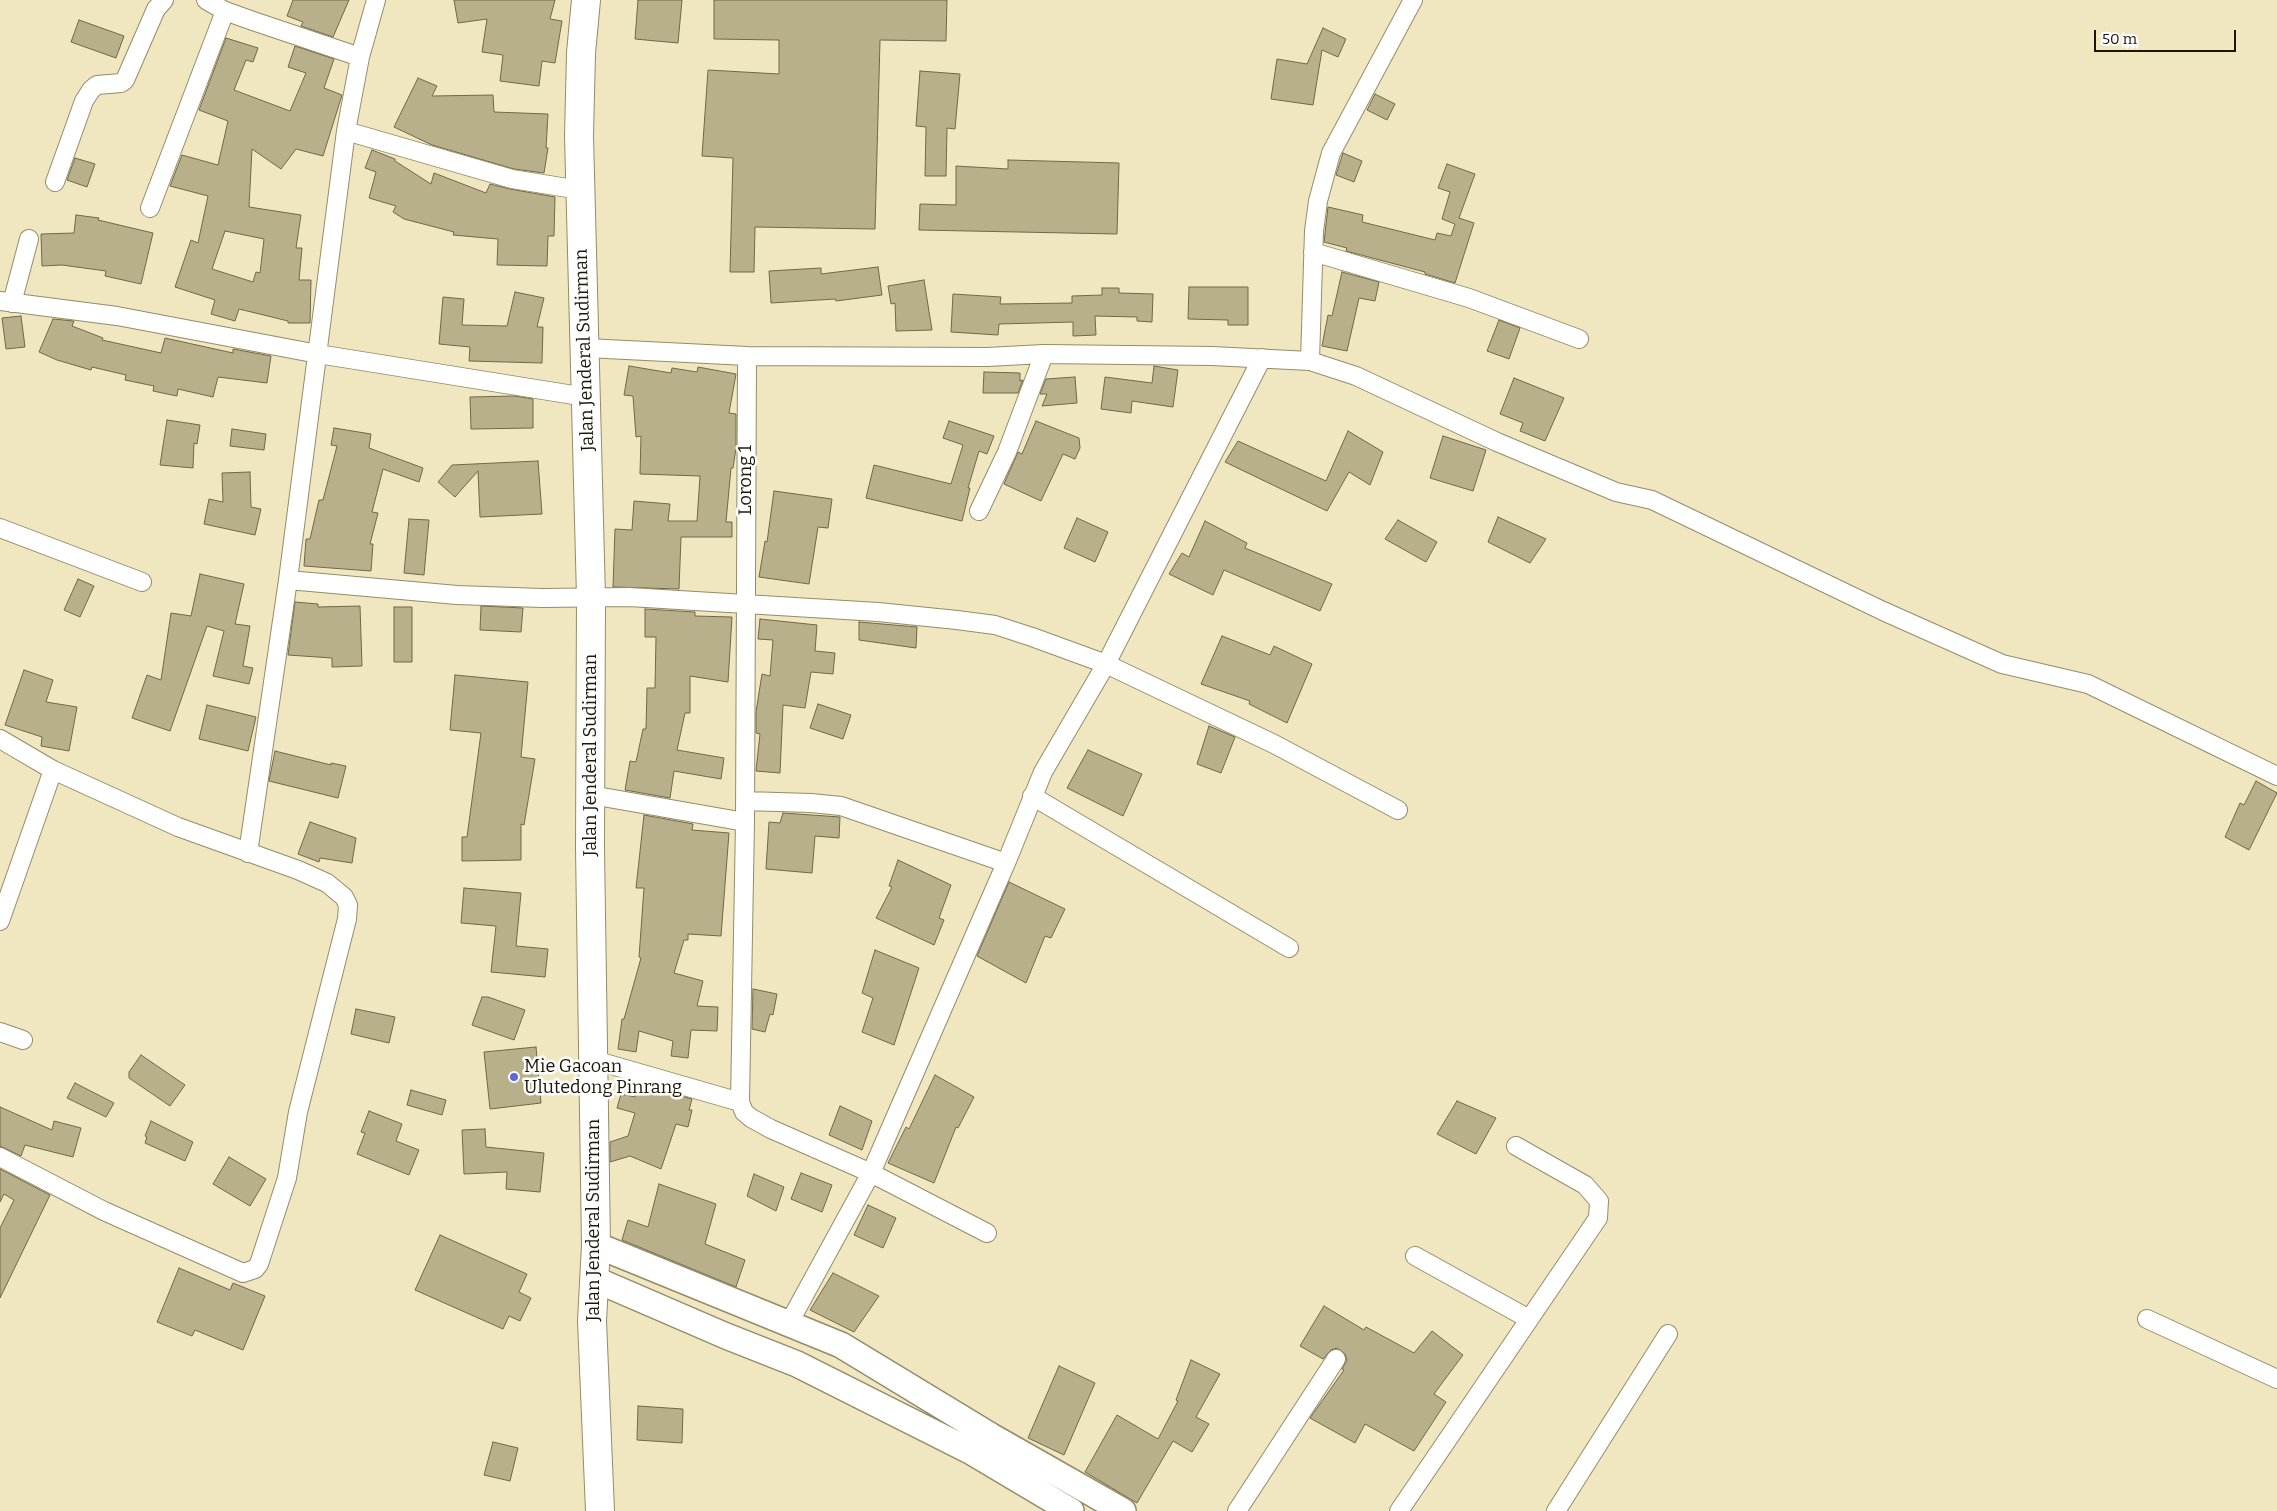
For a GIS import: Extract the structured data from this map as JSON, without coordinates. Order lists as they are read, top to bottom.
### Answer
{
  "streets": {
    "highway": ["Jalan Jenderal Sudirman"],
    "street": ["Lorong 1"]
  },
  "places": ["Mie Gacoan Ulutedong Pinrang"],
  "scale_bar": "50 m"
}
